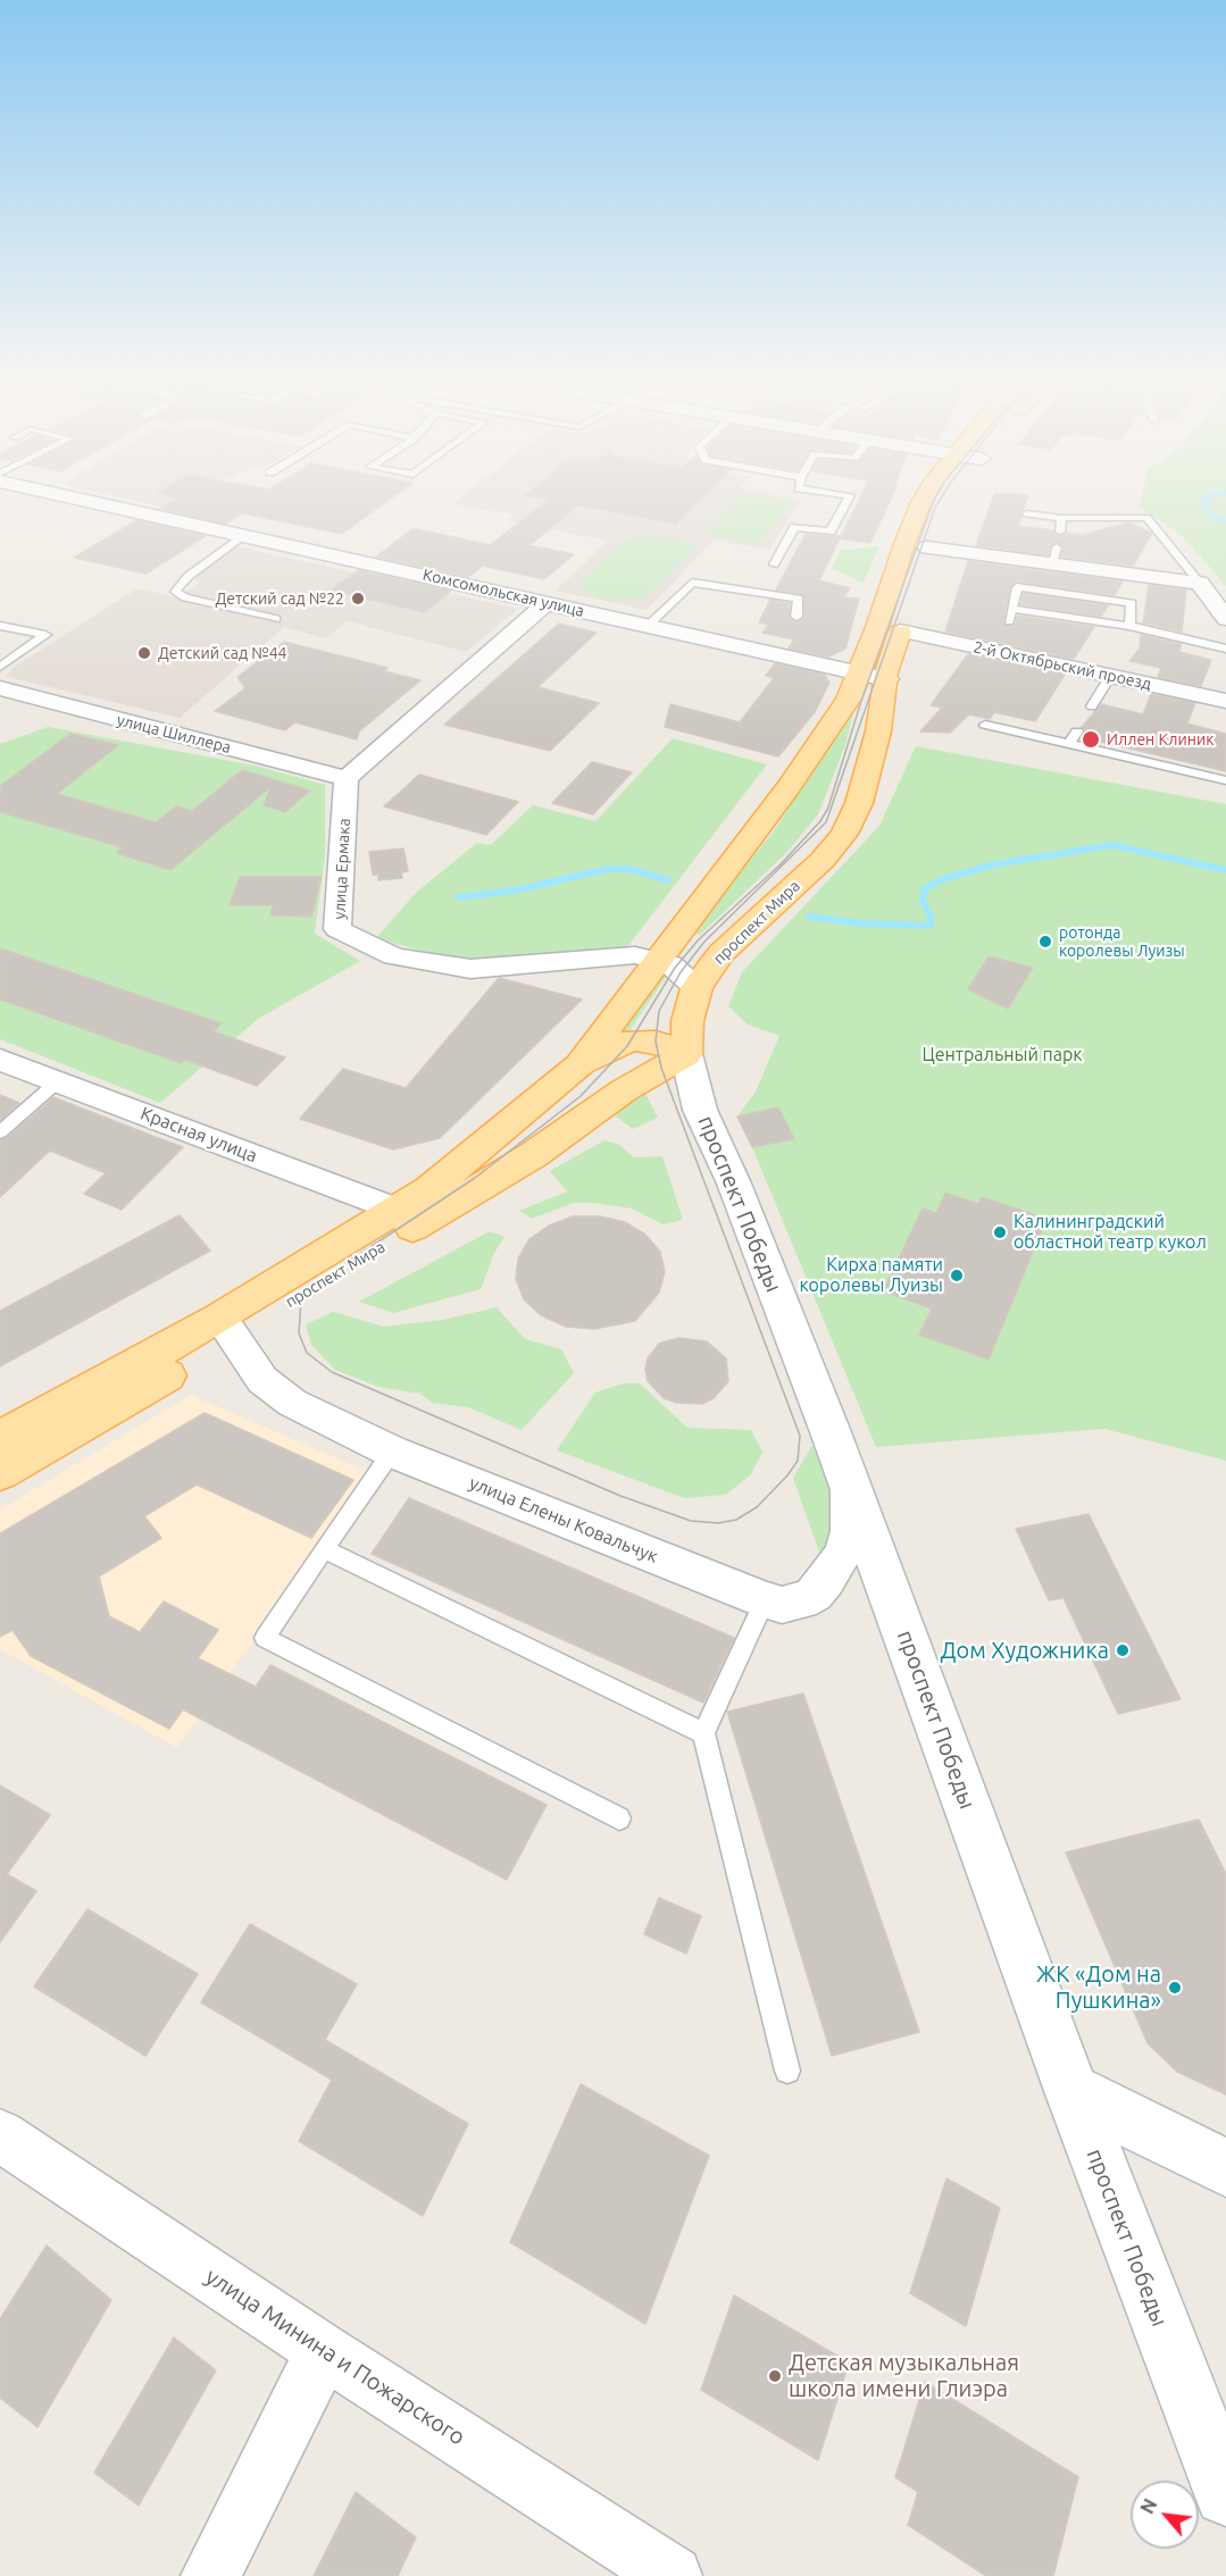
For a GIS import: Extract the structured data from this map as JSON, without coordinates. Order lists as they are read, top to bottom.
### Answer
{
  "streets": {
    "main road": ["Комсомольская улица", "проспект Мира", "проспект Победы"],
    "street": [
      "2-й Октябрьский проезд",
      "улица Шиллера",
      "улица Ермака",
      "Красная улица",
      "улица Елены Ковальчук",
      "улица Минина и Пожарского"
    ]
  },
  "crossings": [
    ["Комсомольская улица", "проспект Мира"],
    ["2-й Октябрьский проезд", "проспект Мира"],
    ["улица Шиллера", "улица Ермака"],
    ["улица Ермака", "проспект Мира"],
    ["проспект Мира", "Красная улица"],
    ["проспект Мира", "проспект Победы"],
    ["проспект Мира", "улица Елены Ковальчук"],
    ["проспект Победы", "улица Елены Ковальчук"]
  ],
  "parks": ["Центральный парк"],
  "places": [
    "Детский сад №22",
    "Детский сад №44",
    "Иллен Клиник",
    "ротонда королевы Луизы",
    "Калининградский областной театр кукол",
    "Кирха памяти королевы Луизы",
    "Дом Художника",
    "ЖК «Дом на Пушкина»",
    "Детская музыкальная школа имени Глиэра"
  ],
  "north": "top left"
}
